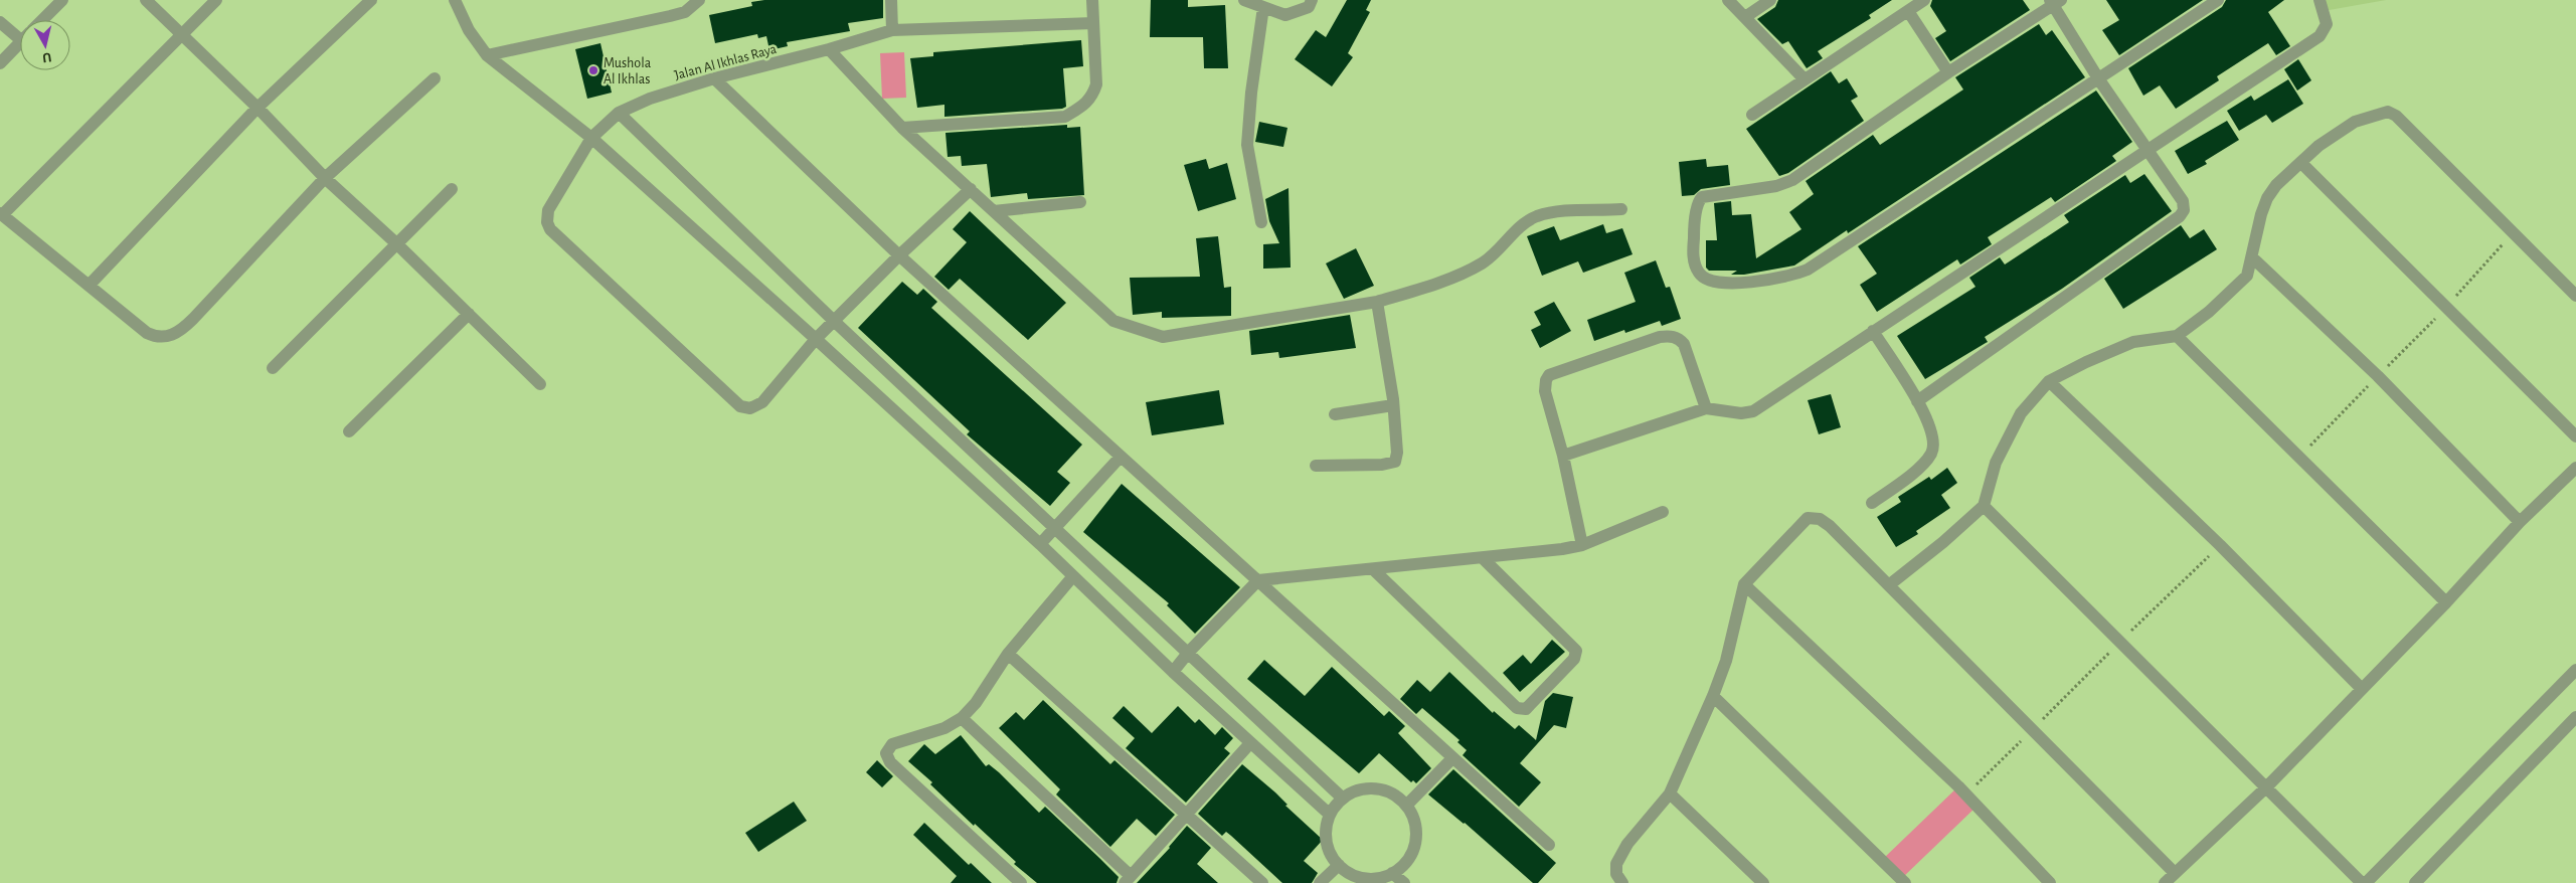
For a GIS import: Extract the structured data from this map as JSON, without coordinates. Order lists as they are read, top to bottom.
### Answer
{
  "streets": {
    "street": ["Jalan Al Ikhlas Raya"]
  },
  "places": ["Mushola Al Ikhlas"],
  "north": "bottom"
}
